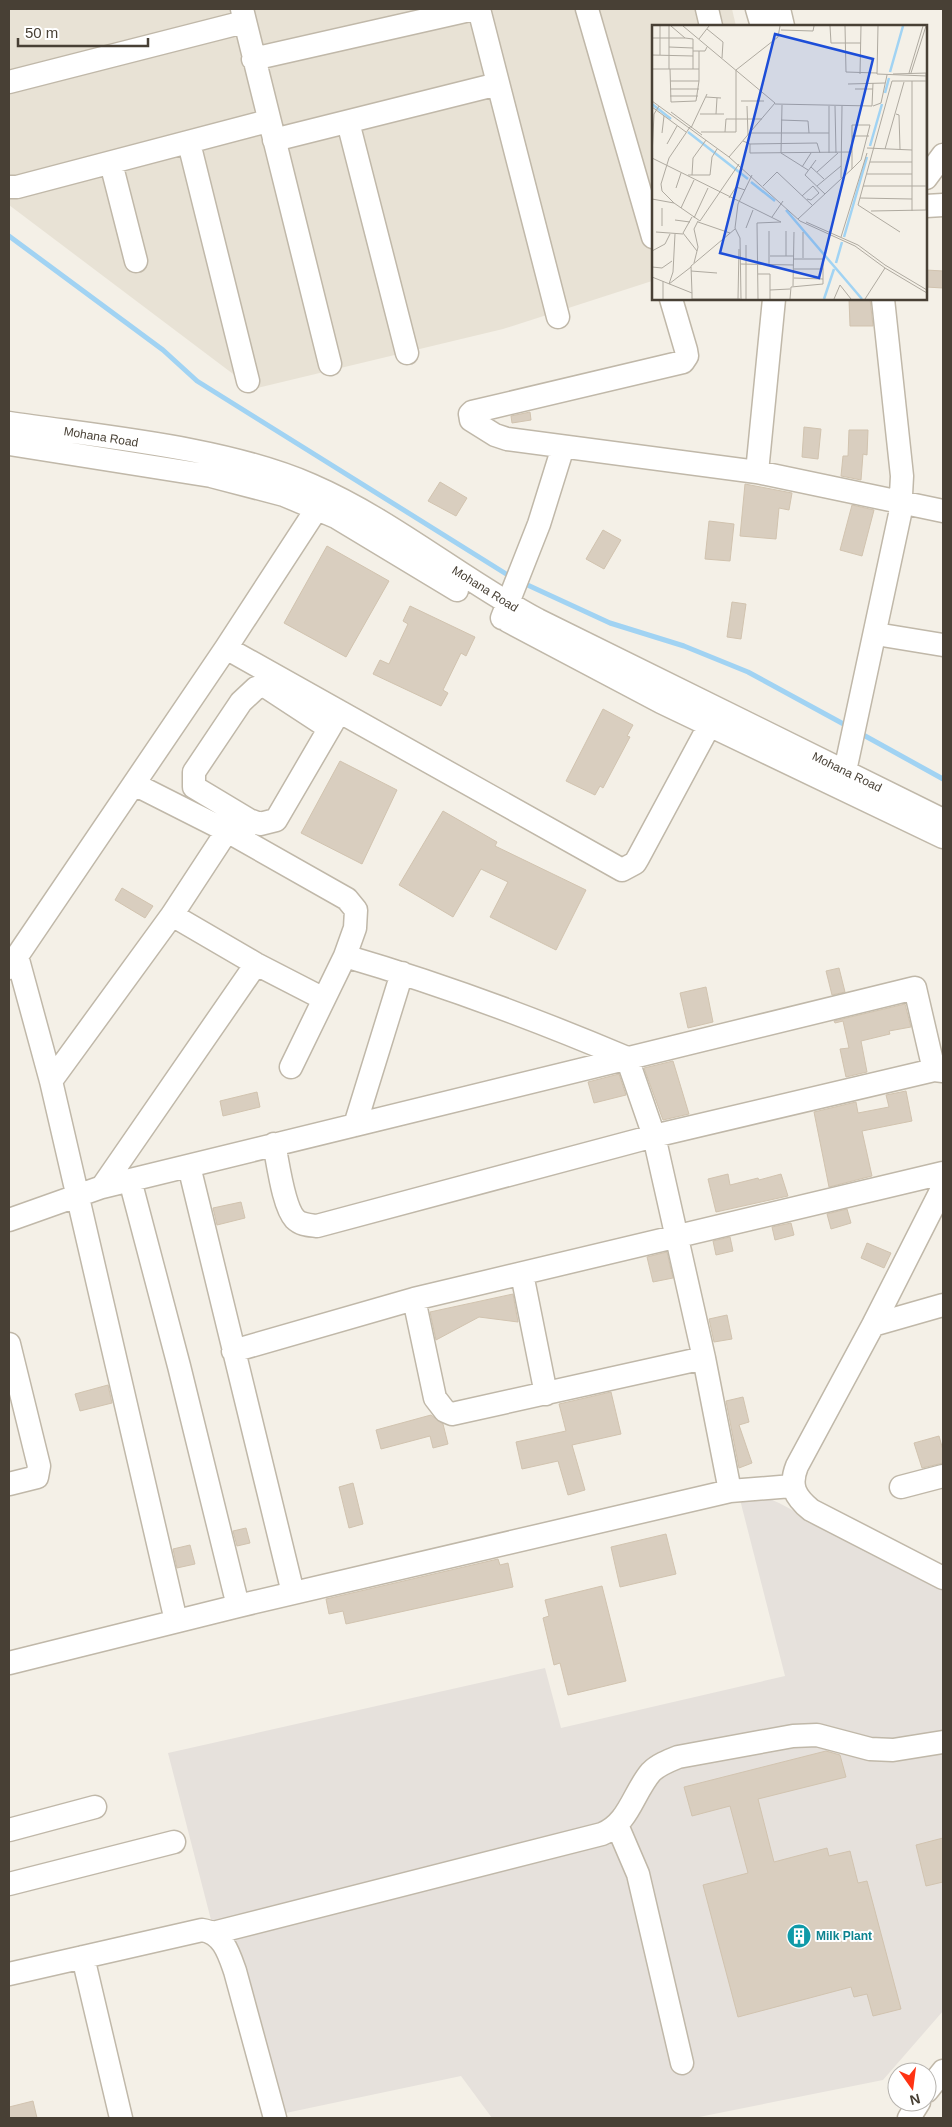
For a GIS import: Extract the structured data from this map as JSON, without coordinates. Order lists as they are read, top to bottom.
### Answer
{
  "streets": {
    "street": ["Mohana Road"]
  },
  "places": {
    "building": ["Milk Plant"]
  },
  "scale_bar": "50 m",
  "north": "bottom"
}
